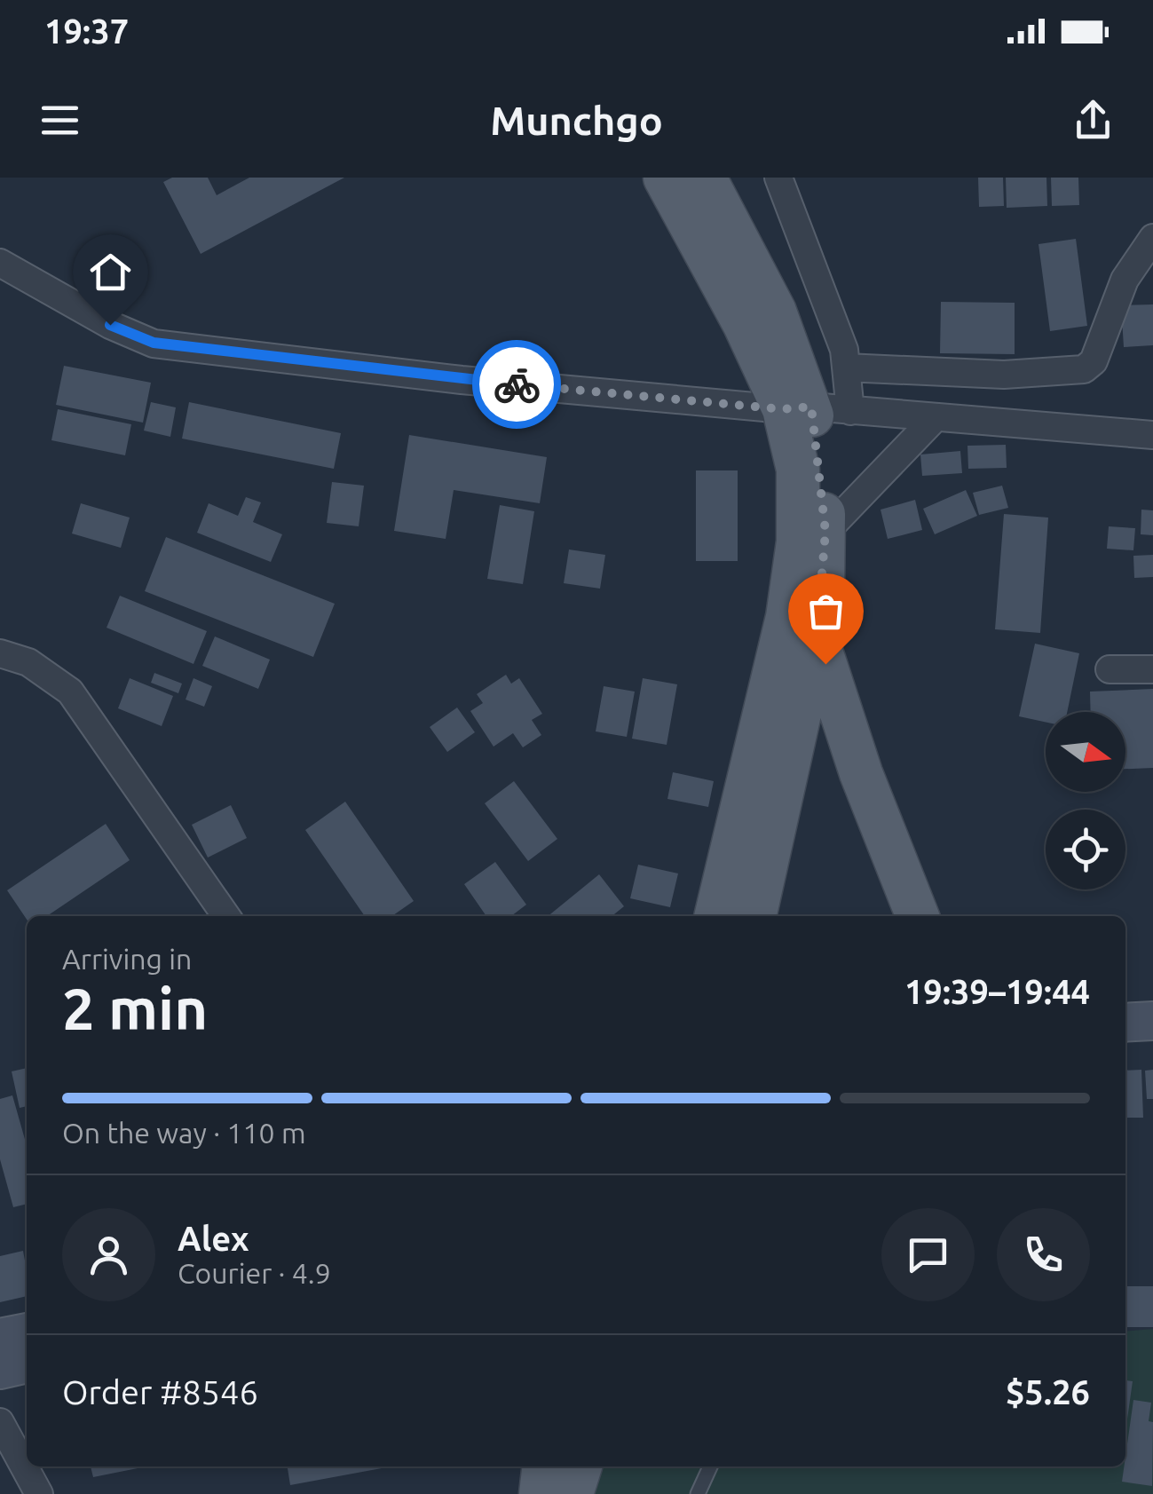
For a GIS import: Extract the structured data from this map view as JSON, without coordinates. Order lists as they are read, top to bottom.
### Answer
{
  "north": "right",
  "page": {
    "status": "19:37",
    "header": "Munchgo",
    "heading": ["2 min", "Arriving in", "19:39–19:44"],
    "panel": [
      "Alex",
      "Courier · 4.9",
      "Order #8546",
      "$5.26"
    ],
    "bar": "On the way · 110 m"
  }
}
